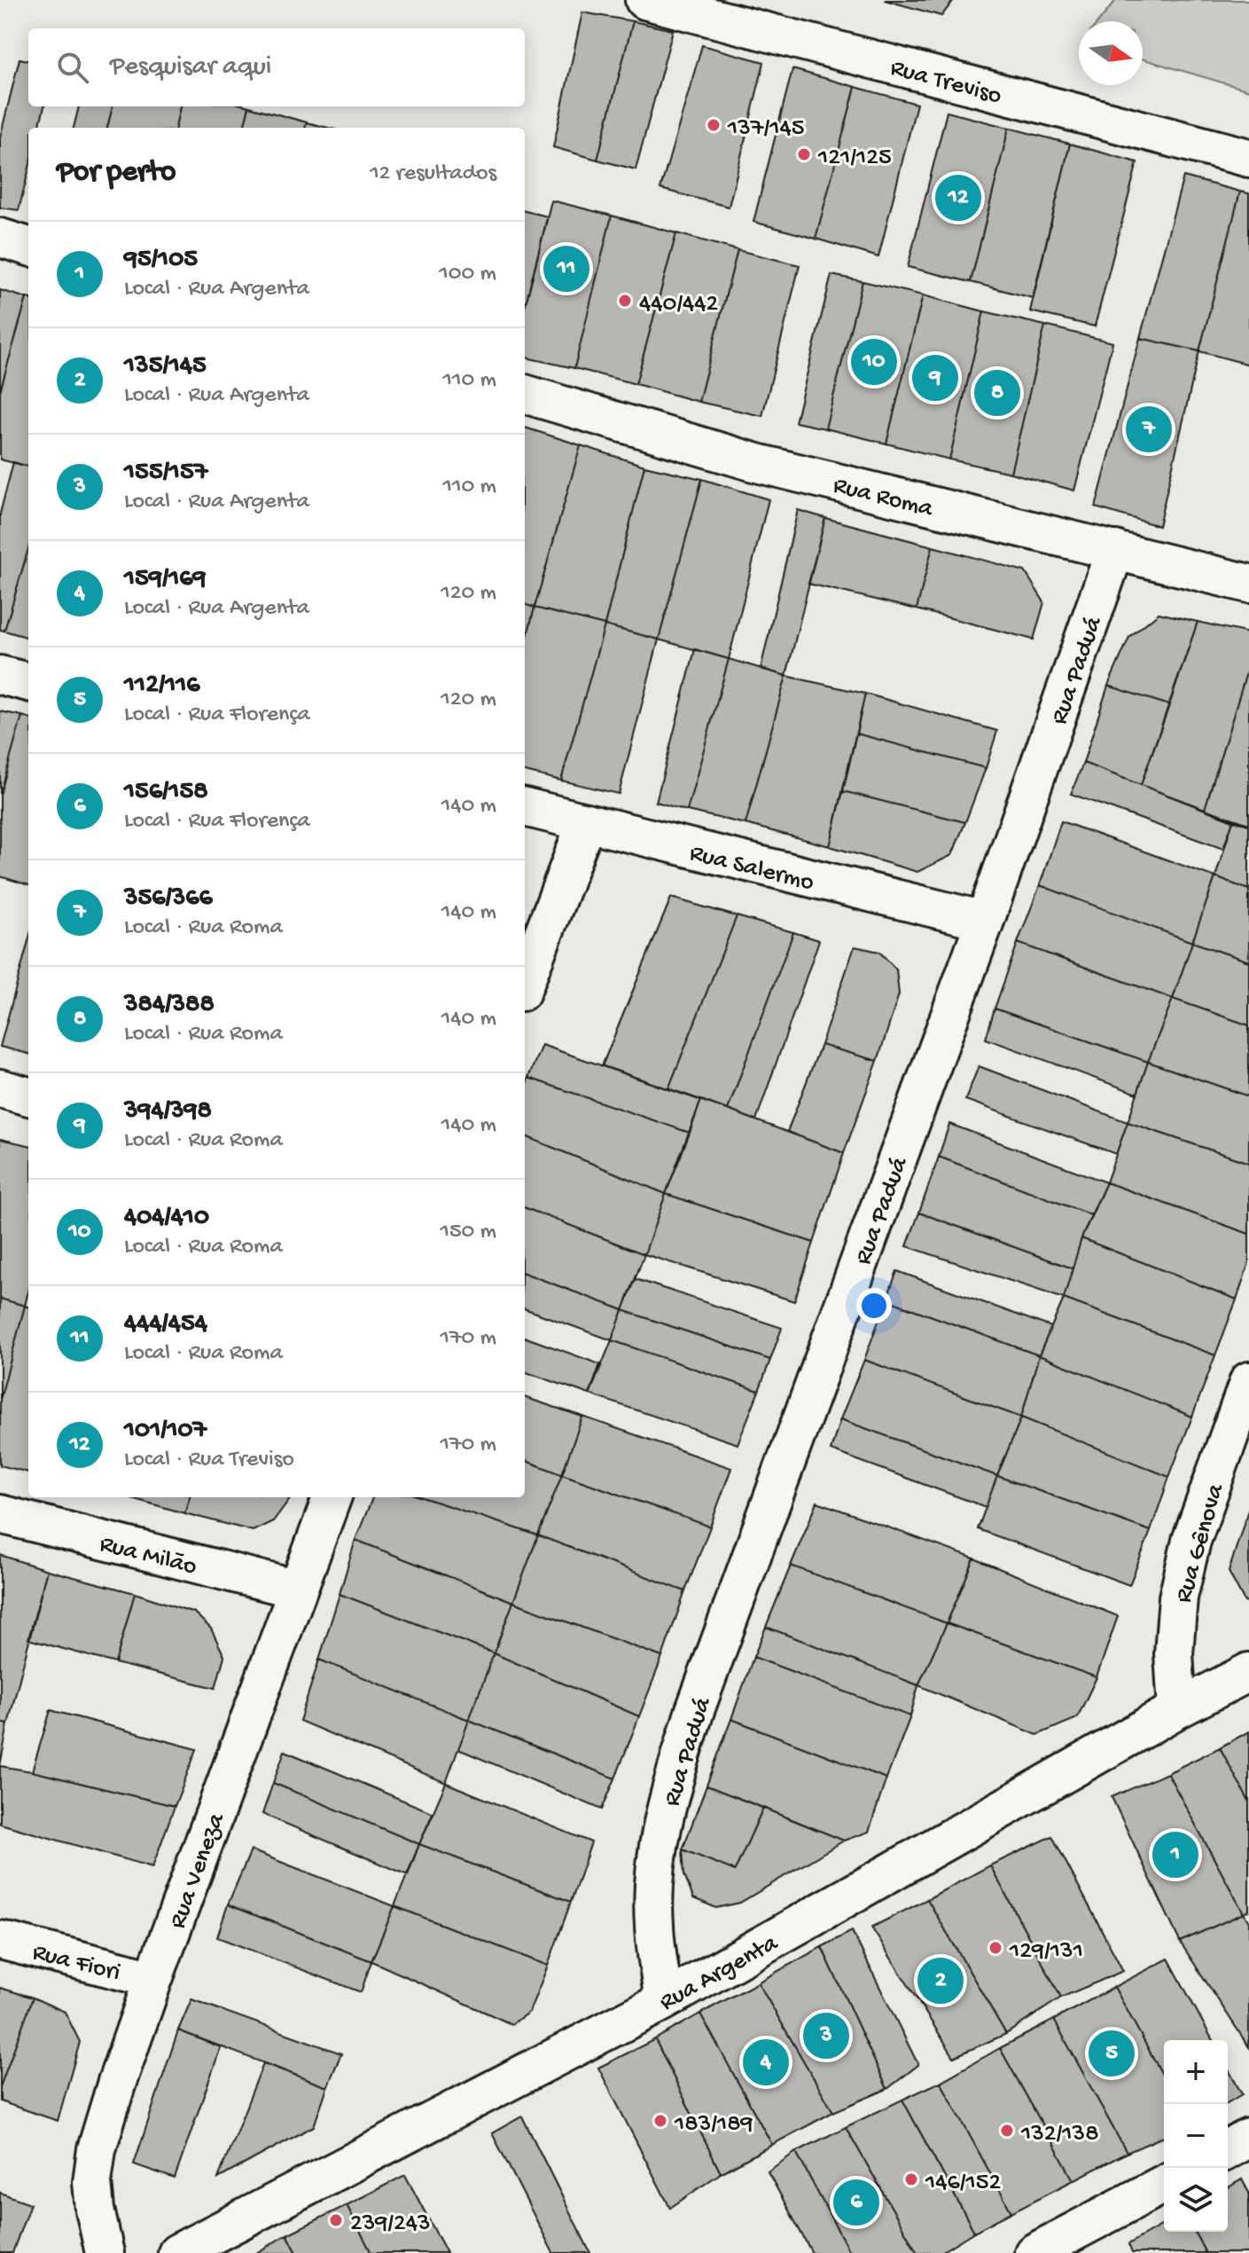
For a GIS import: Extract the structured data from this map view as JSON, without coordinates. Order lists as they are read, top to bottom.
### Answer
{
  "streets": {
    "street": [
      "Rua Treviso",
      "Rua Roma",
      "Rua Paduá",
      "Rua Salermo",
      "Rua Gênova",
      "Rua Milão",
      "Rua Veneza",
      "Rua Fiori",
      "Rua Argenta"
    ]
  },
  "crossings": [
    ["Rua Roma", "Rua Paduá"],
    ["Rua Paduá", "Rua Salermo"],
    ["Rua Paduá", "Rua Argenta"],
    ["Rua Gênova", "Rua Argenta"],
    ["Rua Milão", "Rua Veneza"],
    ["Rua Veneza", "Rua Fiori"]
  ],
  "places": [
    "137/145",
    "121/125",
    "440/442",
    "129/131",
    "183/189",
    "132/138",
    "146/152",
    "239/243"
  ],
  "north": "right",
  "page": {
    "search": "Pesquisar aqui",
    "heading": ["Por perto", "12 resultados"],
    "pins": [
      "12",
      "11",
      "10",
      "9",
      "8",
      "7",
      "1",
      "2",
      "3",
      "5",
      "4",
      "6"
    ],
    "list": [
      {
        "mark": "1",
        "name": "95/105",
        "note": "Local · Rua Argenta",
        "value": "100 m"
      },
      {
        "mark": "2",
        "name": "135/145",
        "note": "Local · Rua Argenta",
        "value": "110 m"
      },
      {
        "mark": "3",
        "name": "155/157",
        "note": "Local · Rua Argenta",
        "value": "110 m"
      },
      {
        "mark": "4",
        "name": "159/169",
        "note": "Local · Rua Argenta",
        "value": "120 m"
      },
      {
        "mark": "5",
        "name": "112/116",
        "note": "Local · Rua Florença",
        "value": "120 m"
      },
      {
        "mark": "6",
        "name": "156/158",
        "note": "Local · Rua Florença",
        "value": "140 m"
      },
      {
        "mark": "7",
        "name": "356/366",
        "note": "Local · Rua Roma",
        "value": "140 m"
      },
      {
        "mark": "8",
        "name": "384/388",
        "note": "Local · Rua Roma",
        "value": "140 m"
      },
      {
        "mark": "9",
        "name": "394/398",
        "note": "Local · Rua Roma",
        "value": "140 m"
      },
      {
        "mark": "10",
        "name": "404/410",
        "note": "Local · Rua Roma",
        "value": "150 m"
      },
      {
        "mark": "11",
        "name": "444/454",
        "note": "Local · Rua Roma",
        "value": "170 m"
      },
      {
        "mark": "12",
        "name": "101/107",
        "note": "Local · Rua Treviso",
        "value": "170 m"
      }
    ],
    "map_buttons": ["+", "−"]
  }
}
